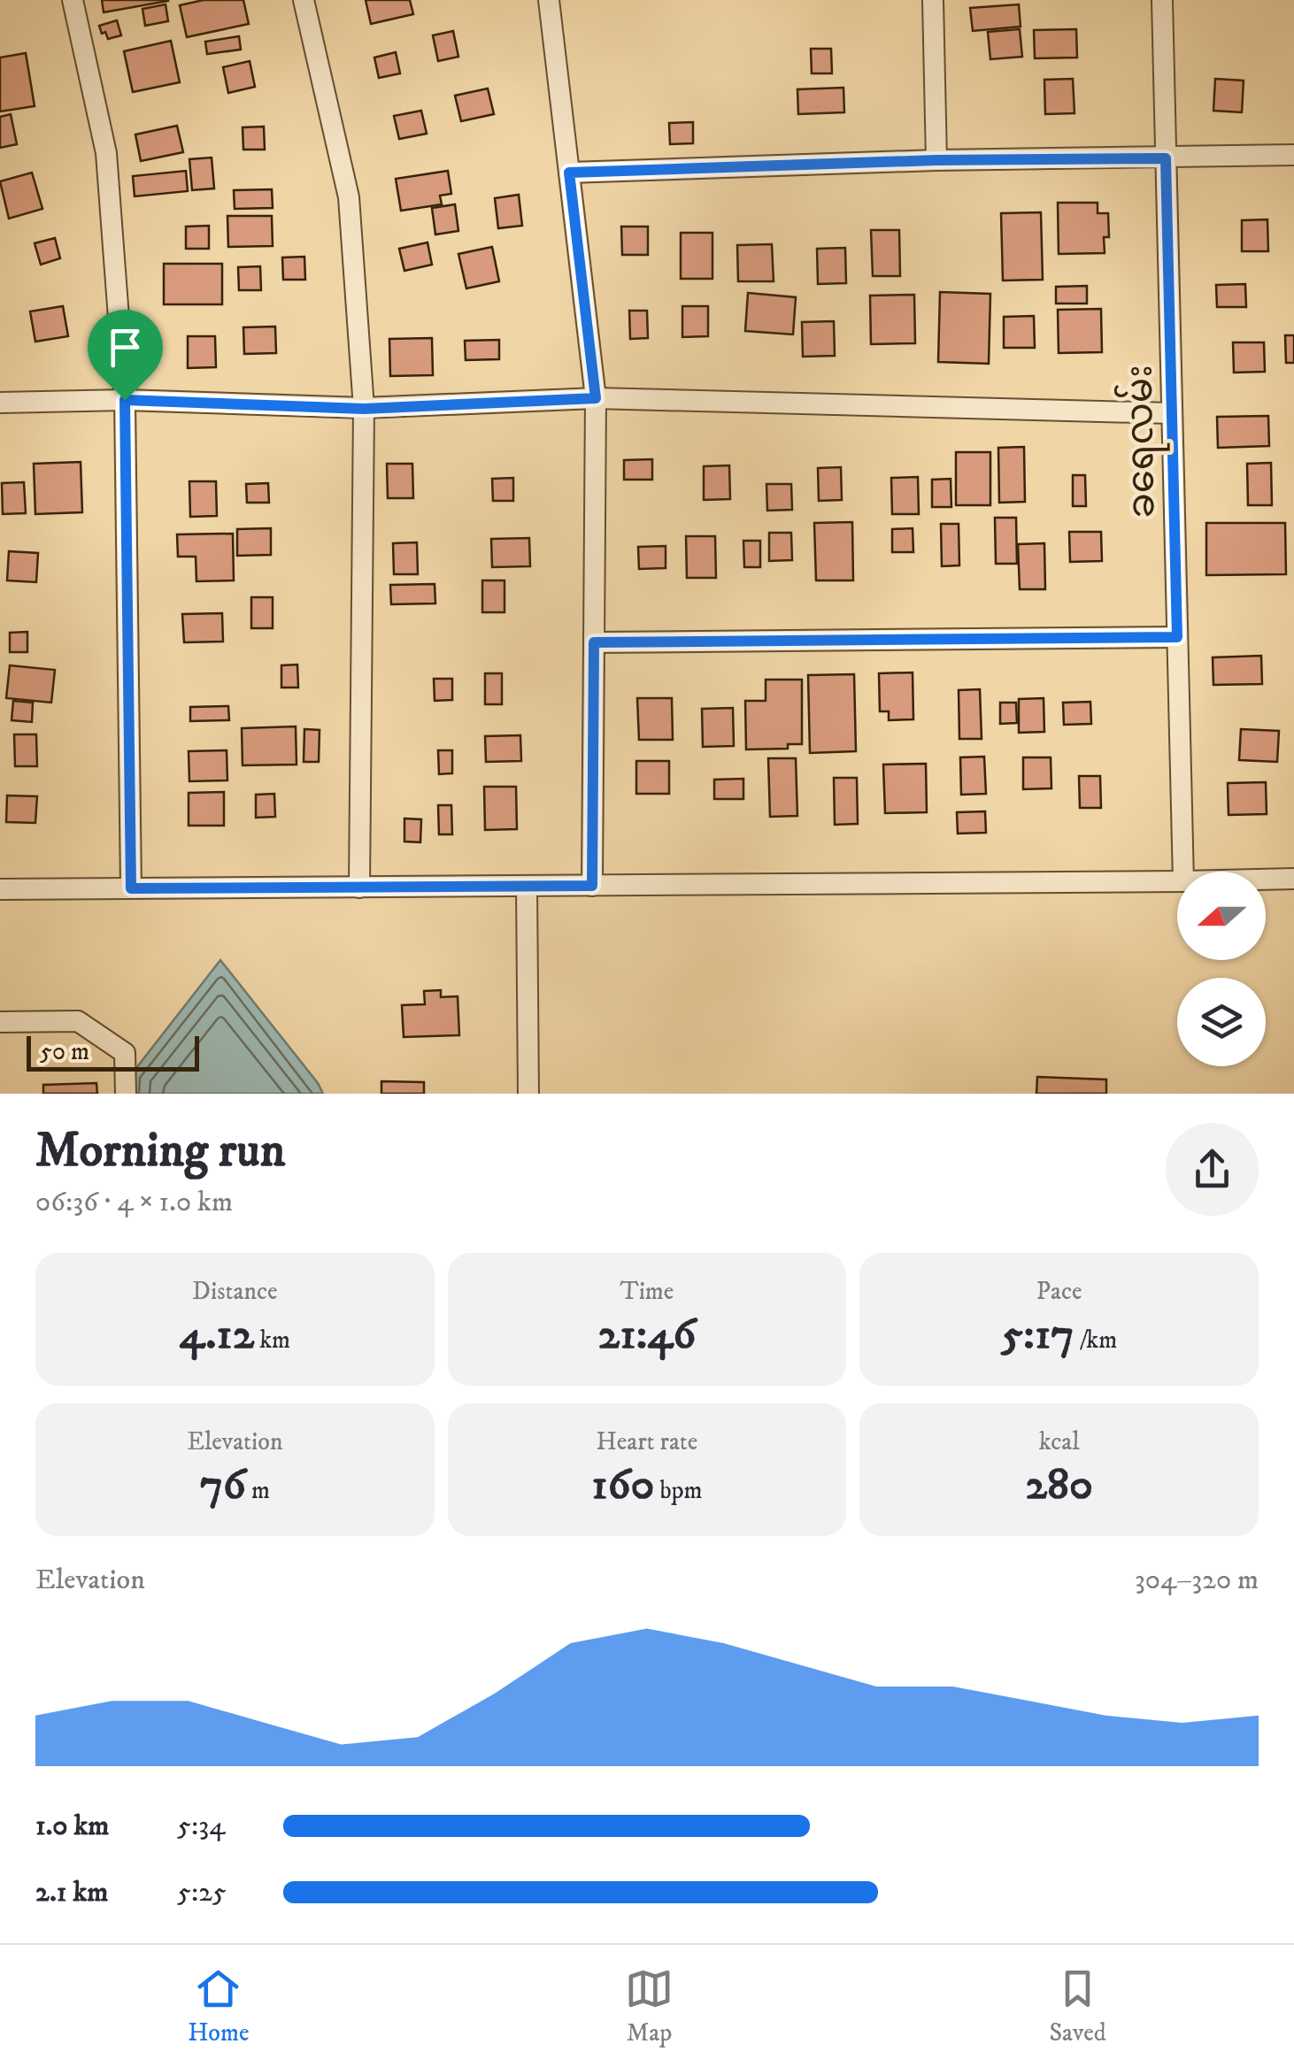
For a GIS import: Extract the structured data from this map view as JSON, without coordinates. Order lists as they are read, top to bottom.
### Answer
{
  "streets": {
    "street": ["ခရေလမ်း"]
  },
  "scale_bar": "50 m",
  "north": "left",
  "page": {
    "scale": "50 m",
    "heading": ["Morning run", "06:36 · 4 × 1.0 km"],
    "stats": [
      ["Distance", "4.12 km"],
      ["Time", "21:46"],
      ["Pace", "5:17 /km"],
      ["Elevation", "76 m"],
      ["Heart rate", "160 bpm"],
      ["kcal", "280"]
    ],
    "chart": ["Elevation", "304–320 m"],
    "list": [
      {
        "name": "1.0 km",
        "note": "5:34"
      },
      {
        "name": "2.1 km",
        "note": "5:25"
      }
    ],
    "tabs": ["Home", "Map", "Saved"]
  }
}
